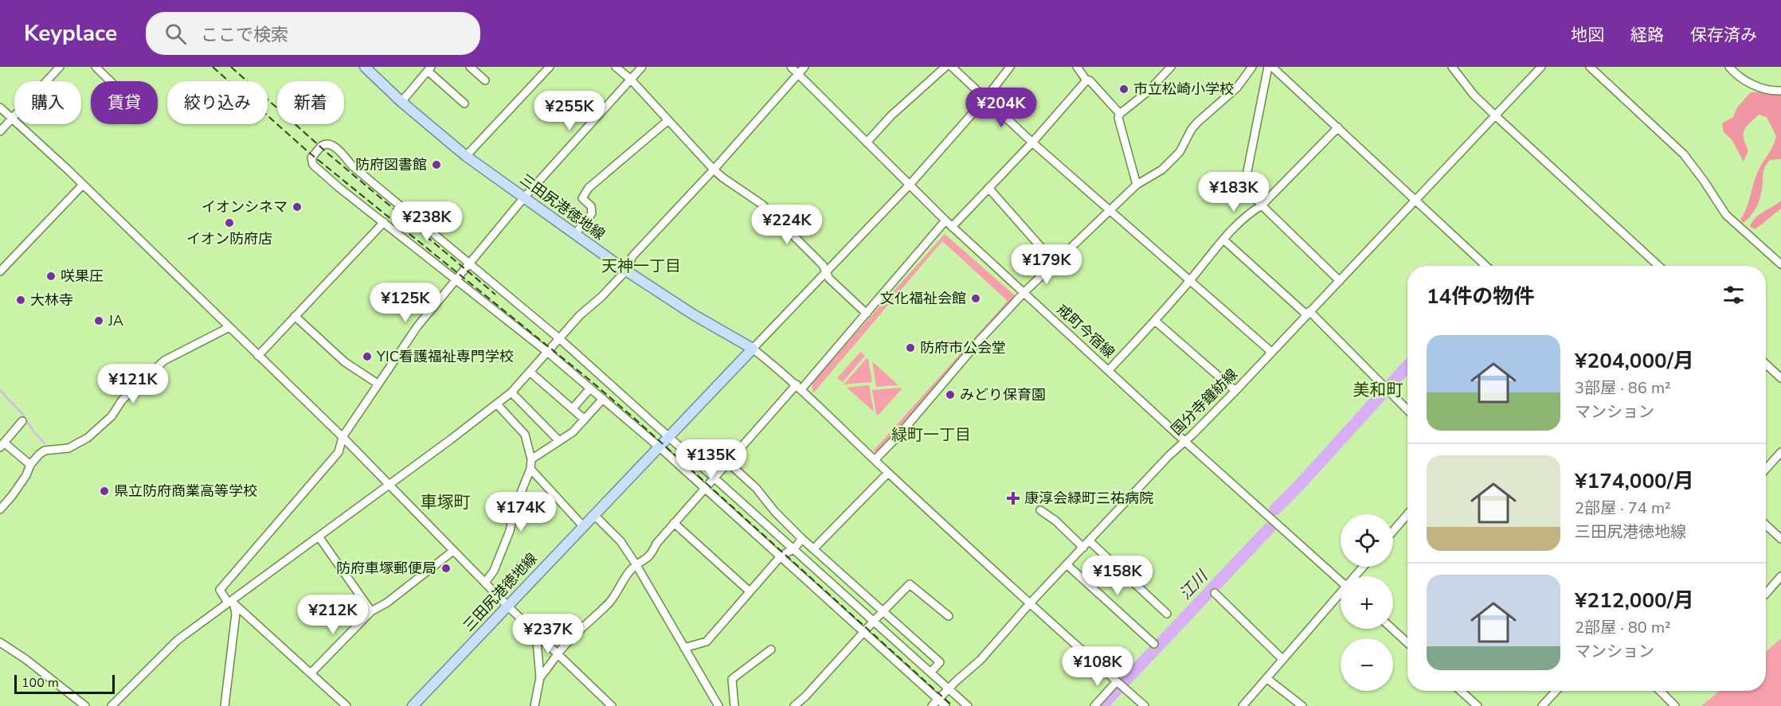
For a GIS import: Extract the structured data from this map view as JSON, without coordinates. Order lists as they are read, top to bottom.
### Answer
{
  "streets": {
    "main road": ["三田尻港徳地線"],
    "street": ["戒町今宿線", "国分寺鐘紡線"]
  },
  "crossings": [
    ["戒町今宿線", "国分寺鐘紡線"]
  ],
  "districts": [
    "天神一丁目",
    "美和町",
    "緑町一丁目",
    "車塚町"
  ],
  "water": ["江川"],
  "places": {
    "other": [
      "市立松崎小学校",
      "防府図書館",
      "イオンシネマ",
      "イオン防府店",
      "咲果圧",
      "文化福祉会館",
      "大林寺",
      "JA",
      "防府市公会堂",
      "YIC看護福祉専門学校",
      "みどり保育園",
      "県立防府商業高等学校",
      "防府車塚郵便局"
    ],
    "health": ["康淳会緑町三祐病院"]
  },
  "scale_bar": "100 m",
  "page": {
    "header": "Keyplace",
    "search": "ここで検索",
    "nav": ["地図", "経路", "保存済み"],
    "chip": [
      "購入",
      "賃貸",
      "絞り込み",
      "新着"
    ],
    "price": [
      "¥204K",
      "¥255K",
      "¥183K",
      "¥238K",
      "¥224K",
      "¥179K",
      "¥125K",
      "¥121K",
      "¥135K",
      "¥174K",
      "¥158K",
      "¥212K",
      "¥237K",
      "¥108K"
    ],
    "heading": "14件の物件",
    "list": [
      {
        "name": "¥204,000/月",
        "note": "3部屋 · 86 m² · マンション"
      },
      {
        "name": "¥174,000/月",
        "note": "2部屋 · 74 m² · 三田尻港徳地線"
      },
      {
        "name": "¥212,000/月",
        "note": "2部屋 · 80 m² · マンション"
      }
    ],
    "map_buttons": ["+", "−"],
    "scale": "100 m"
  }
}
